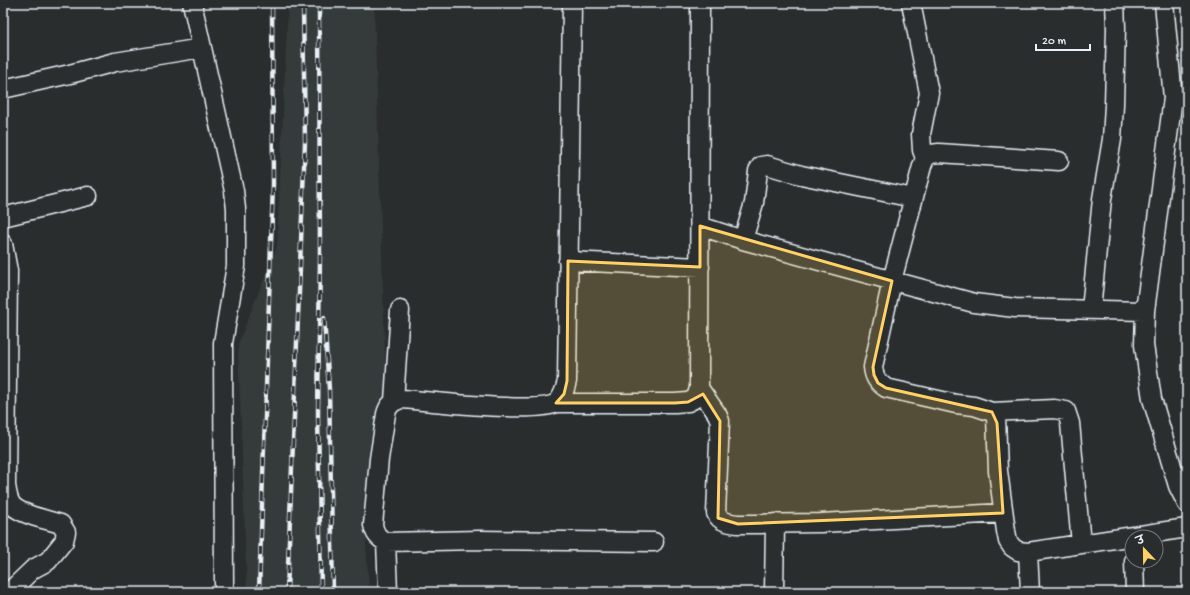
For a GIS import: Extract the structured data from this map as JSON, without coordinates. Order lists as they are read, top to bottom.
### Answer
{
  "scale_bar": "20 m",
  "north": "top"
}
